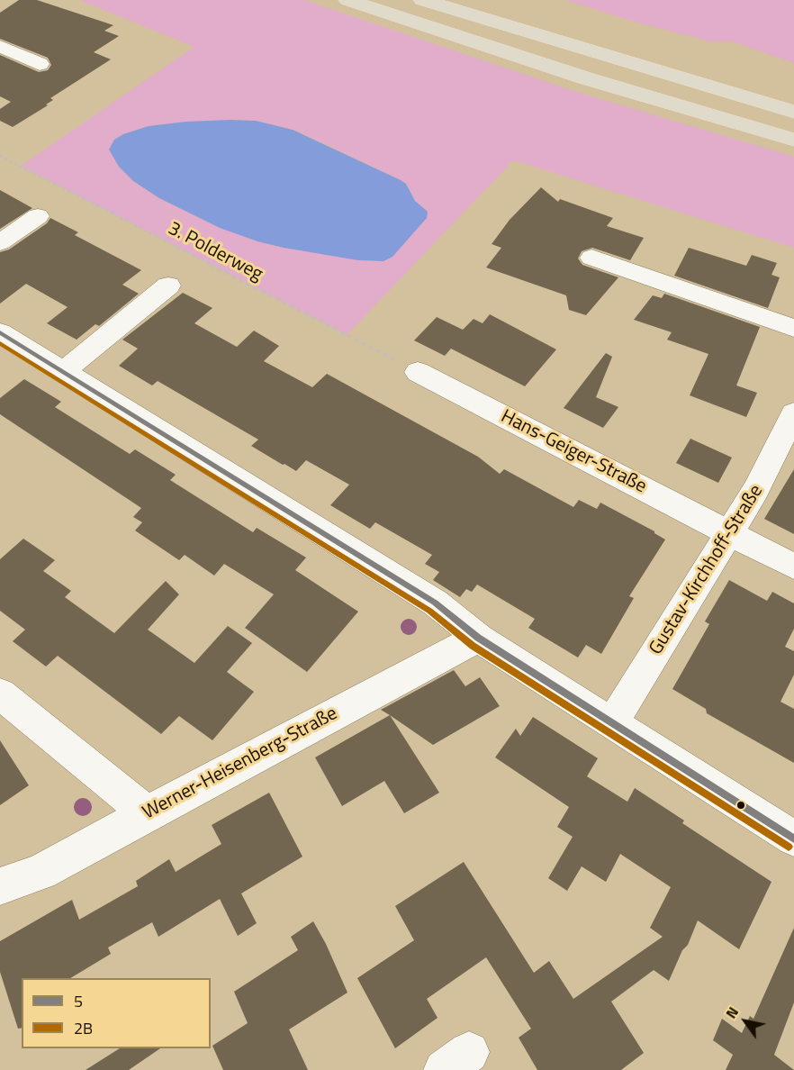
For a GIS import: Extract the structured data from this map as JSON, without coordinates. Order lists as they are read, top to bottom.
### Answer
{
  "streets": {
    "street": ["Hans-Geiger-Straße", "Gustav-Kirchhoff-Straße", "Werner-Heisenberg-Straße"],
    "path": ["3. Polderweg"]
  },
  "crossings": [
    ["3. Polderweg", "Hans-Geiger-Straße"],
    ["Hans-Geiger-Straße", "Gustav-Kirchhoff-Straße"]
  ],
  "lines": ["transit line 5", "transit line 2B"],
  "legend": ["5", "2B"],
  "north": "top left"
}
